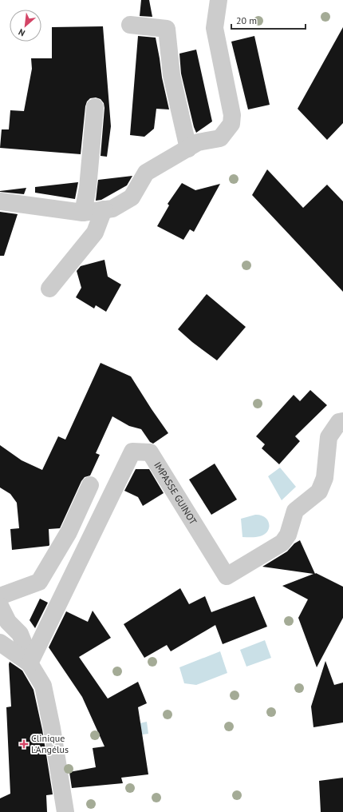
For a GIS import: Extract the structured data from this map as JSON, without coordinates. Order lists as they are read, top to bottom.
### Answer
{
  "streets": {
    "street": ["IMPASSE GUINOT"]
  },
  "places": {
    "health": ["Clinique L'Angélus"]
  },
  "scale_bar": "20 m",
  "north": "bottom left"
}
